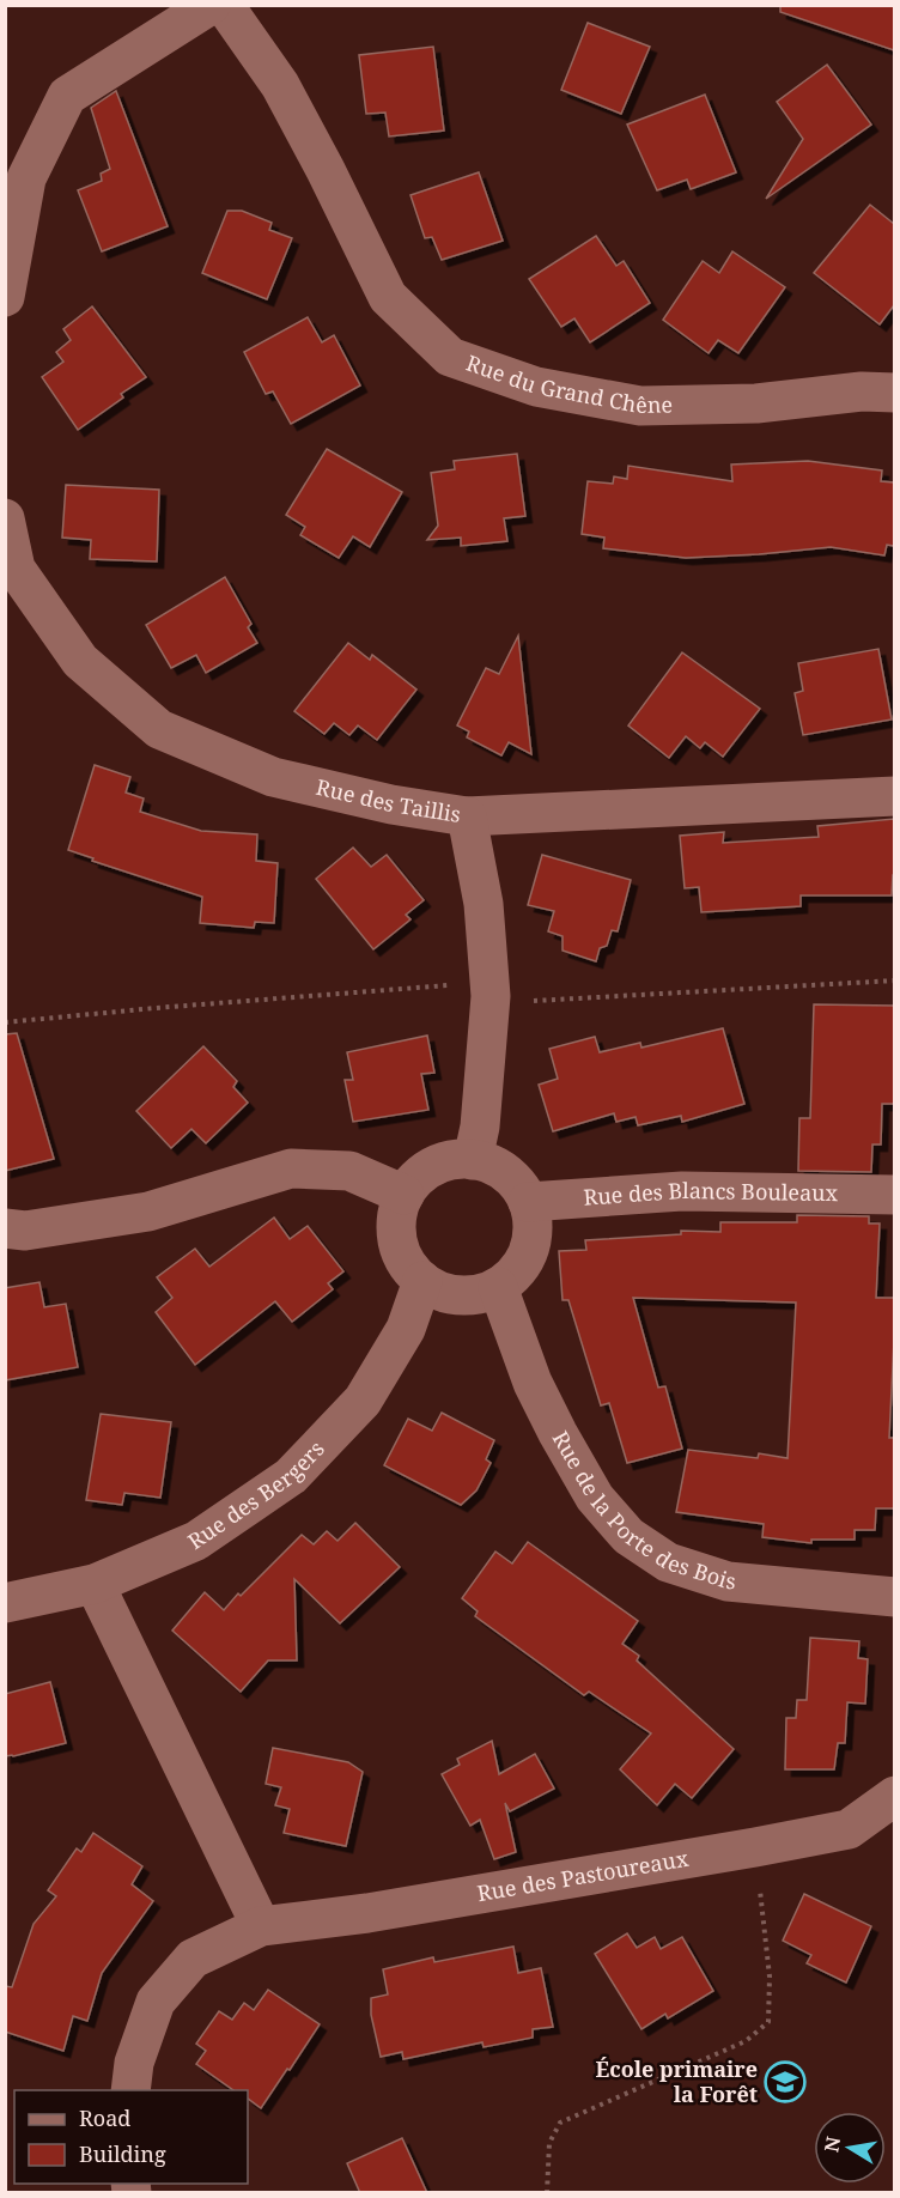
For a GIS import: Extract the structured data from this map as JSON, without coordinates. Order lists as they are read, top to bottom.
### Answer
{
  "streets": {
    "street": [
      "Rue du Grand Chêne",
      "Rue des Taillis",
      "Rue des Blancs Bouleaux",
      "Rue des Bergers",
      "Rue de la Porte des Bois",
      "Rue des Pastoureaux"
    ]
  },
  "crossings": [
    ["Rue des Blancs Bouleaux", "Rue des Bergers"],
    ["Rue des Blancs Bouleaux", "Rue de la Porte des Bois"],
    ["Rue des Bergers", "Rue de la Porte des Bois"]
  ],
  "places": {
    "school or university": ["École primaire la Forêt"]
  },
  "legend": ["Road", "Building"],
  "north": "left"
}
